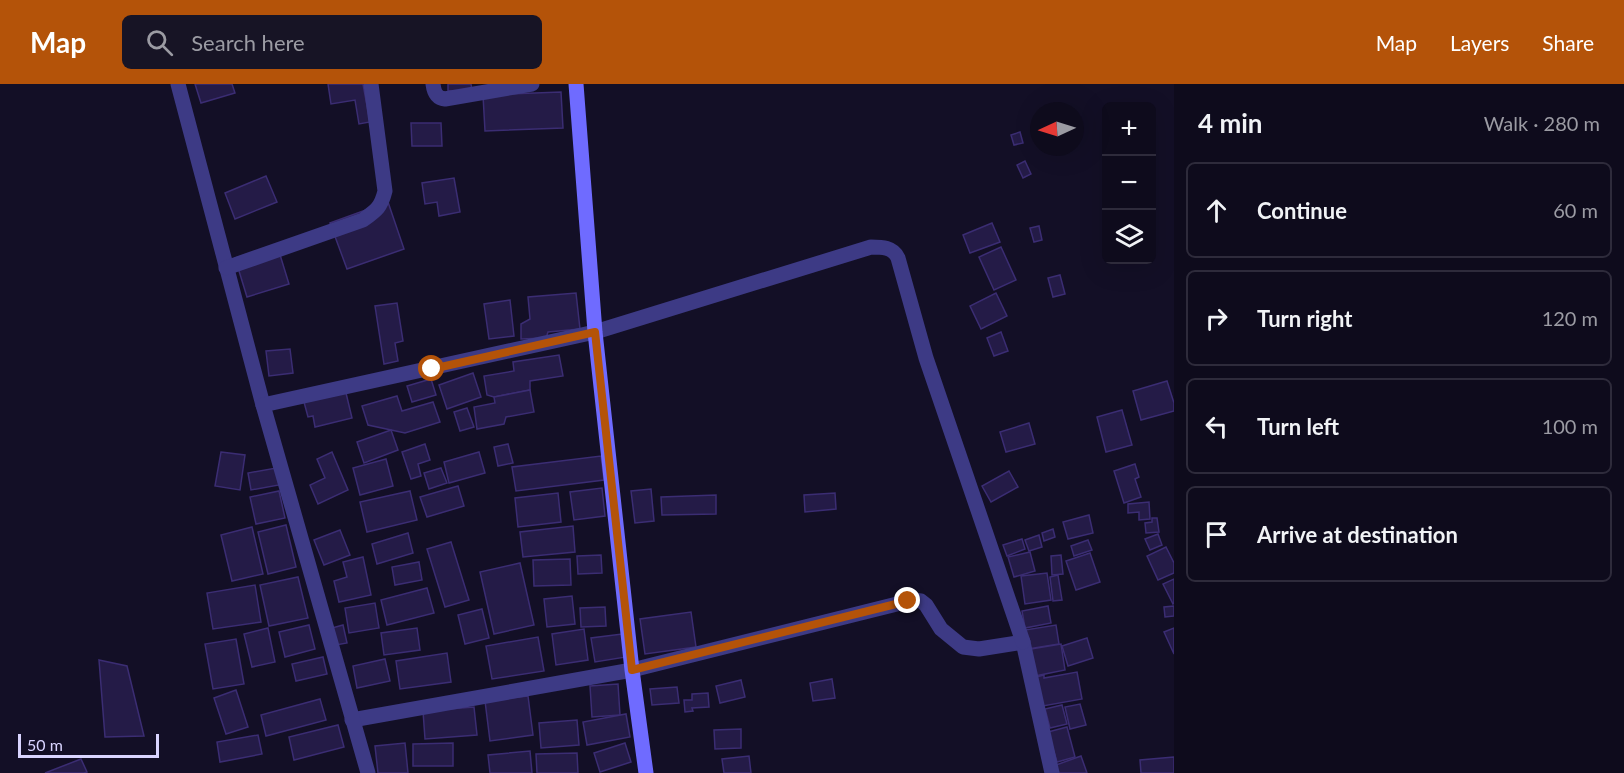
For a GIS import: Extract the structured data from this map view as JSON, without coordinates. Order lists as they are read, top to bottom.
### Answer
{
  "scale_bar": "50 m",
  "north": "left",
  "page": {
    "header": "Map",
    "search": "Search here",
    "nav": ["Map", "Layers", "Share"],
    "heading": ["4 min", "Walk · 280 m"],
    "map_buttons": ["+", "−"],
    "list": [
      ["Continue", "60 m"],
      ["Turn right", "120 m"],
      ["Turn left", "100 m"],
      "Arrive at destination"
    ],
    "scale": "50 m"
  }
}
